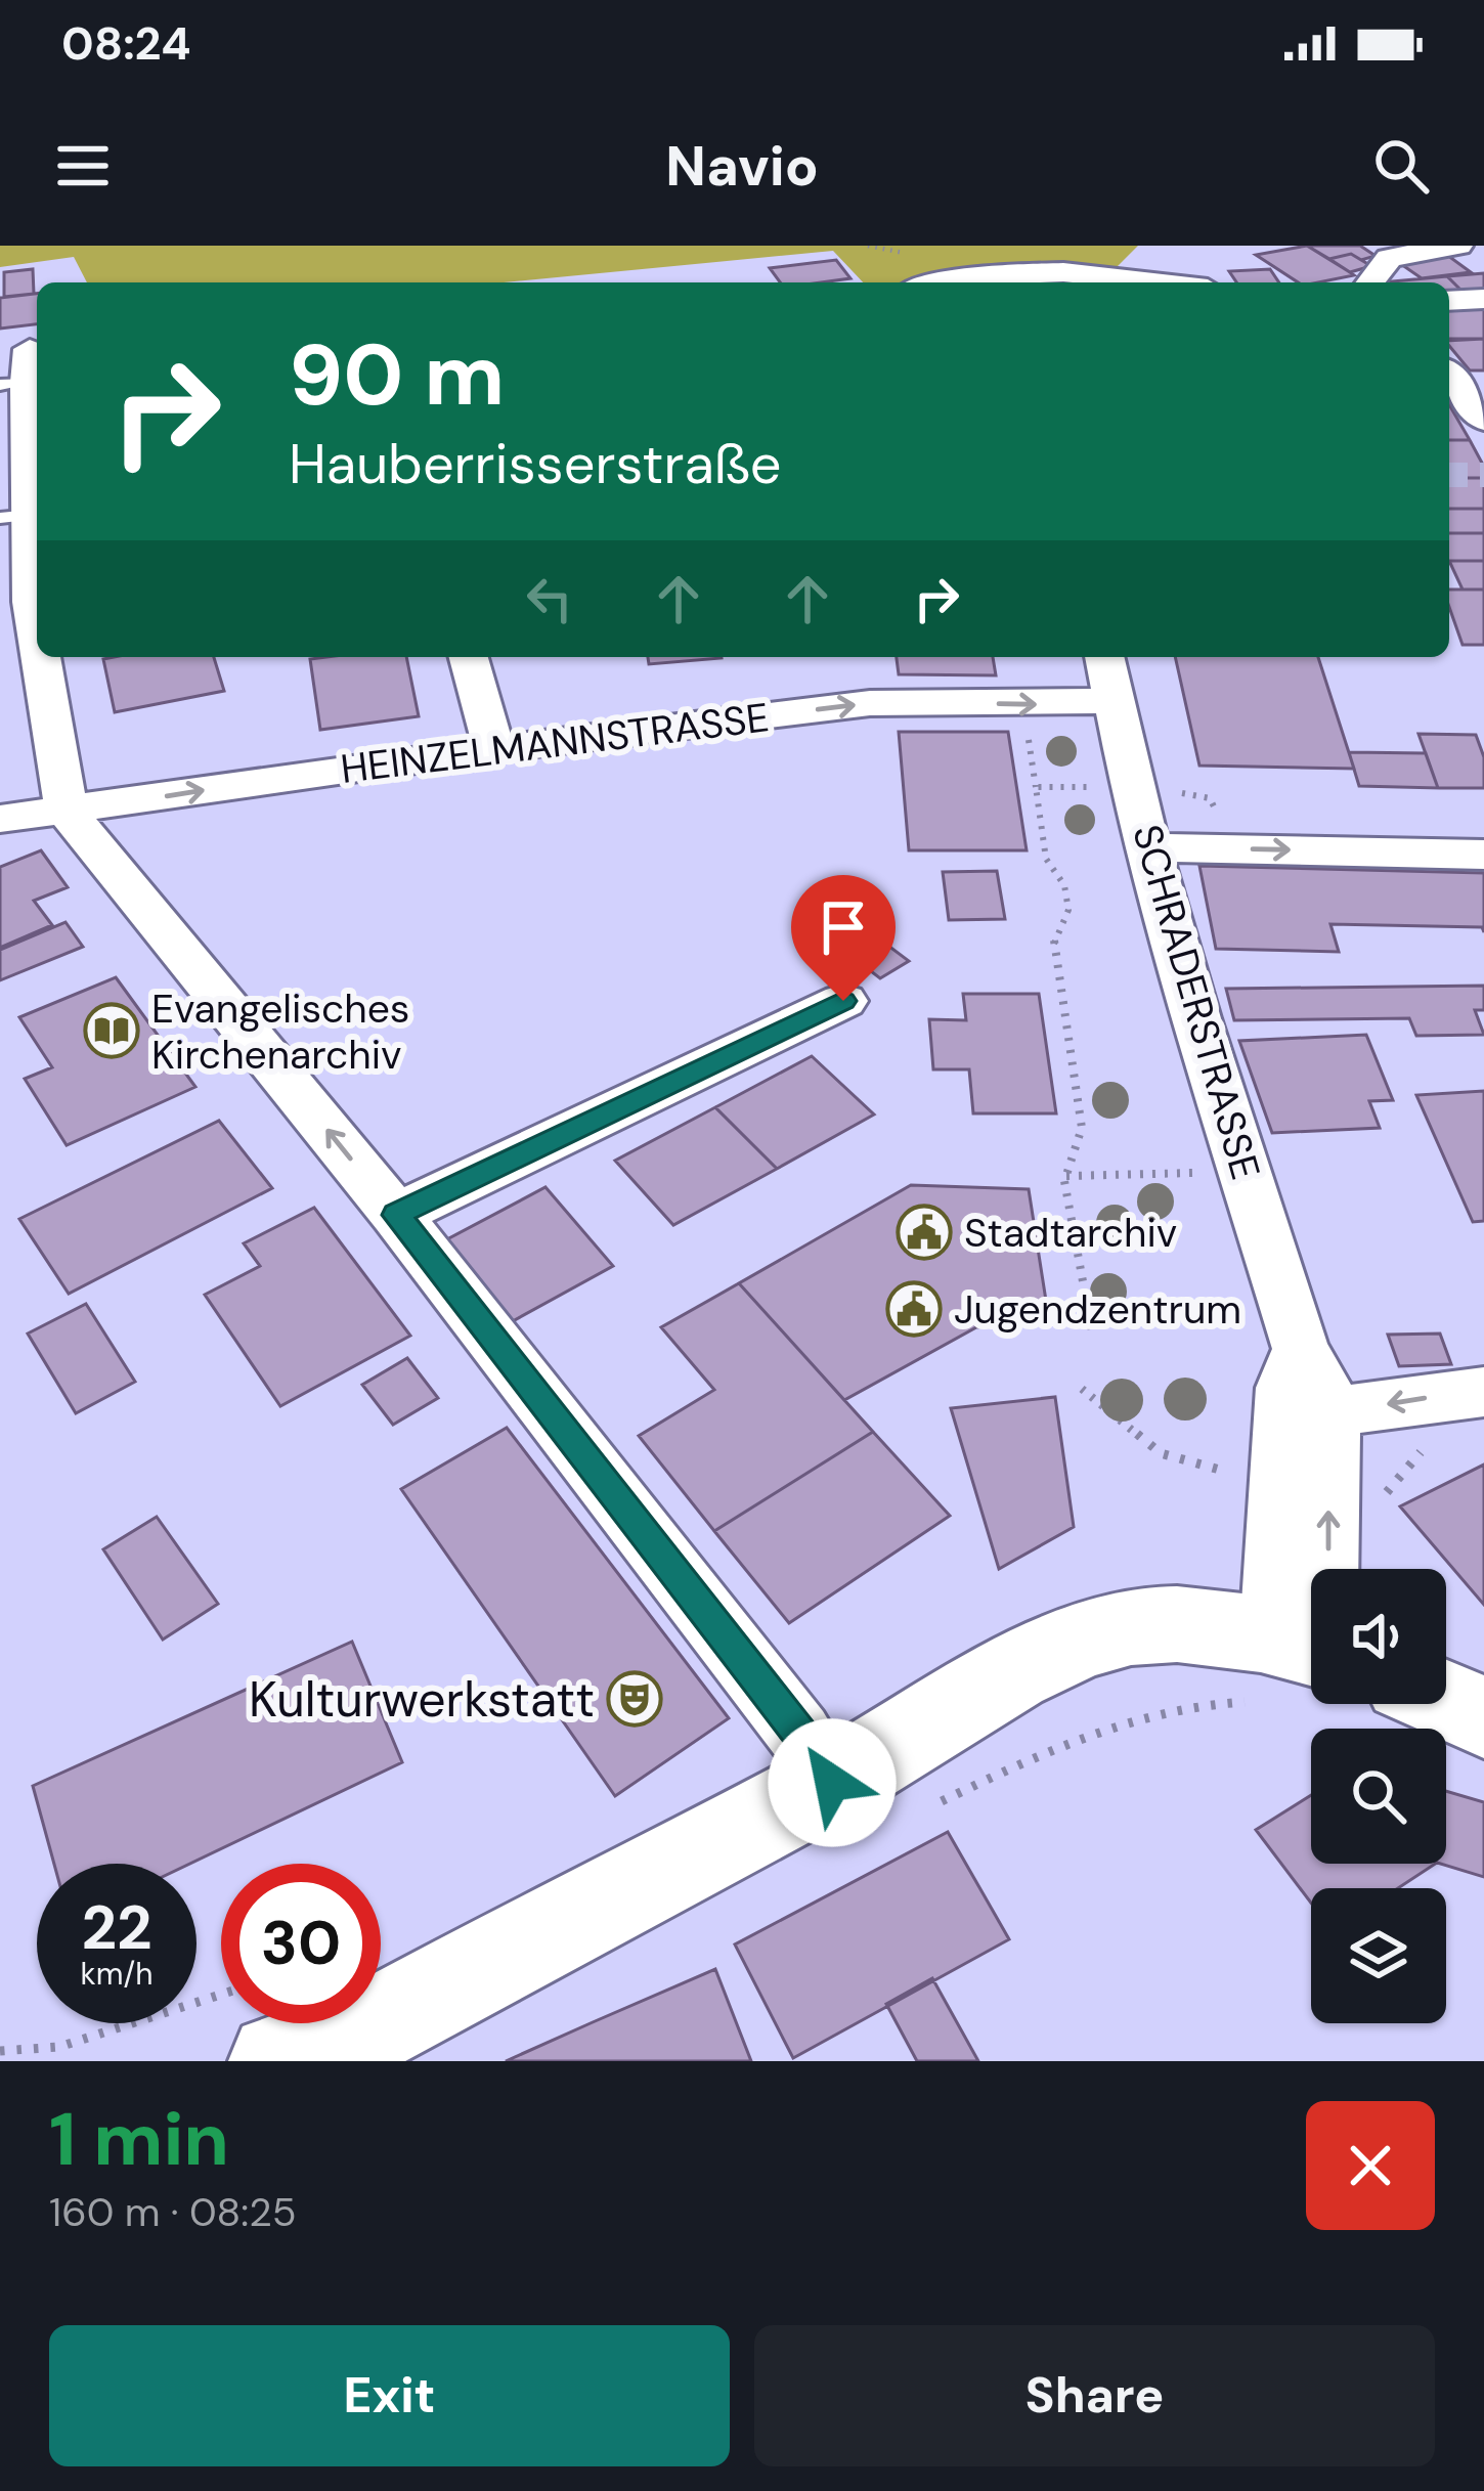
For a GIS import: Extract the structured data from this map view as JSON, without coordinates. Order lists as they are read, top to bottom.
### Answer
{
  "streets": {
    "street": ["HEINZELMANNSTRASSE", "SCHRADERSTRASSE"]
  },
  "crossings": [
    ["HEINZELMANNSTRASSE", "SCHRADERSTRASSE"]
  ],
  "places": {
    "library": ["Evangelisches Kirchenarchiv"],
    "public building": ["Stadtarchiv", "Jugendzentrum"],
    "theatre": ["Kulturwerkstatt"]
  },
  "page": {
    "status": "08:24",
    "header": "Navio",
    "turn": ["90 m", "Hauberrisserstraße"],
    "speed": "22 km/h",
    "limit": "30",
    "heading": ["1 min", "160 m · 08:25"],
    "buttons": ["Exit", "Share"]
  }
}
